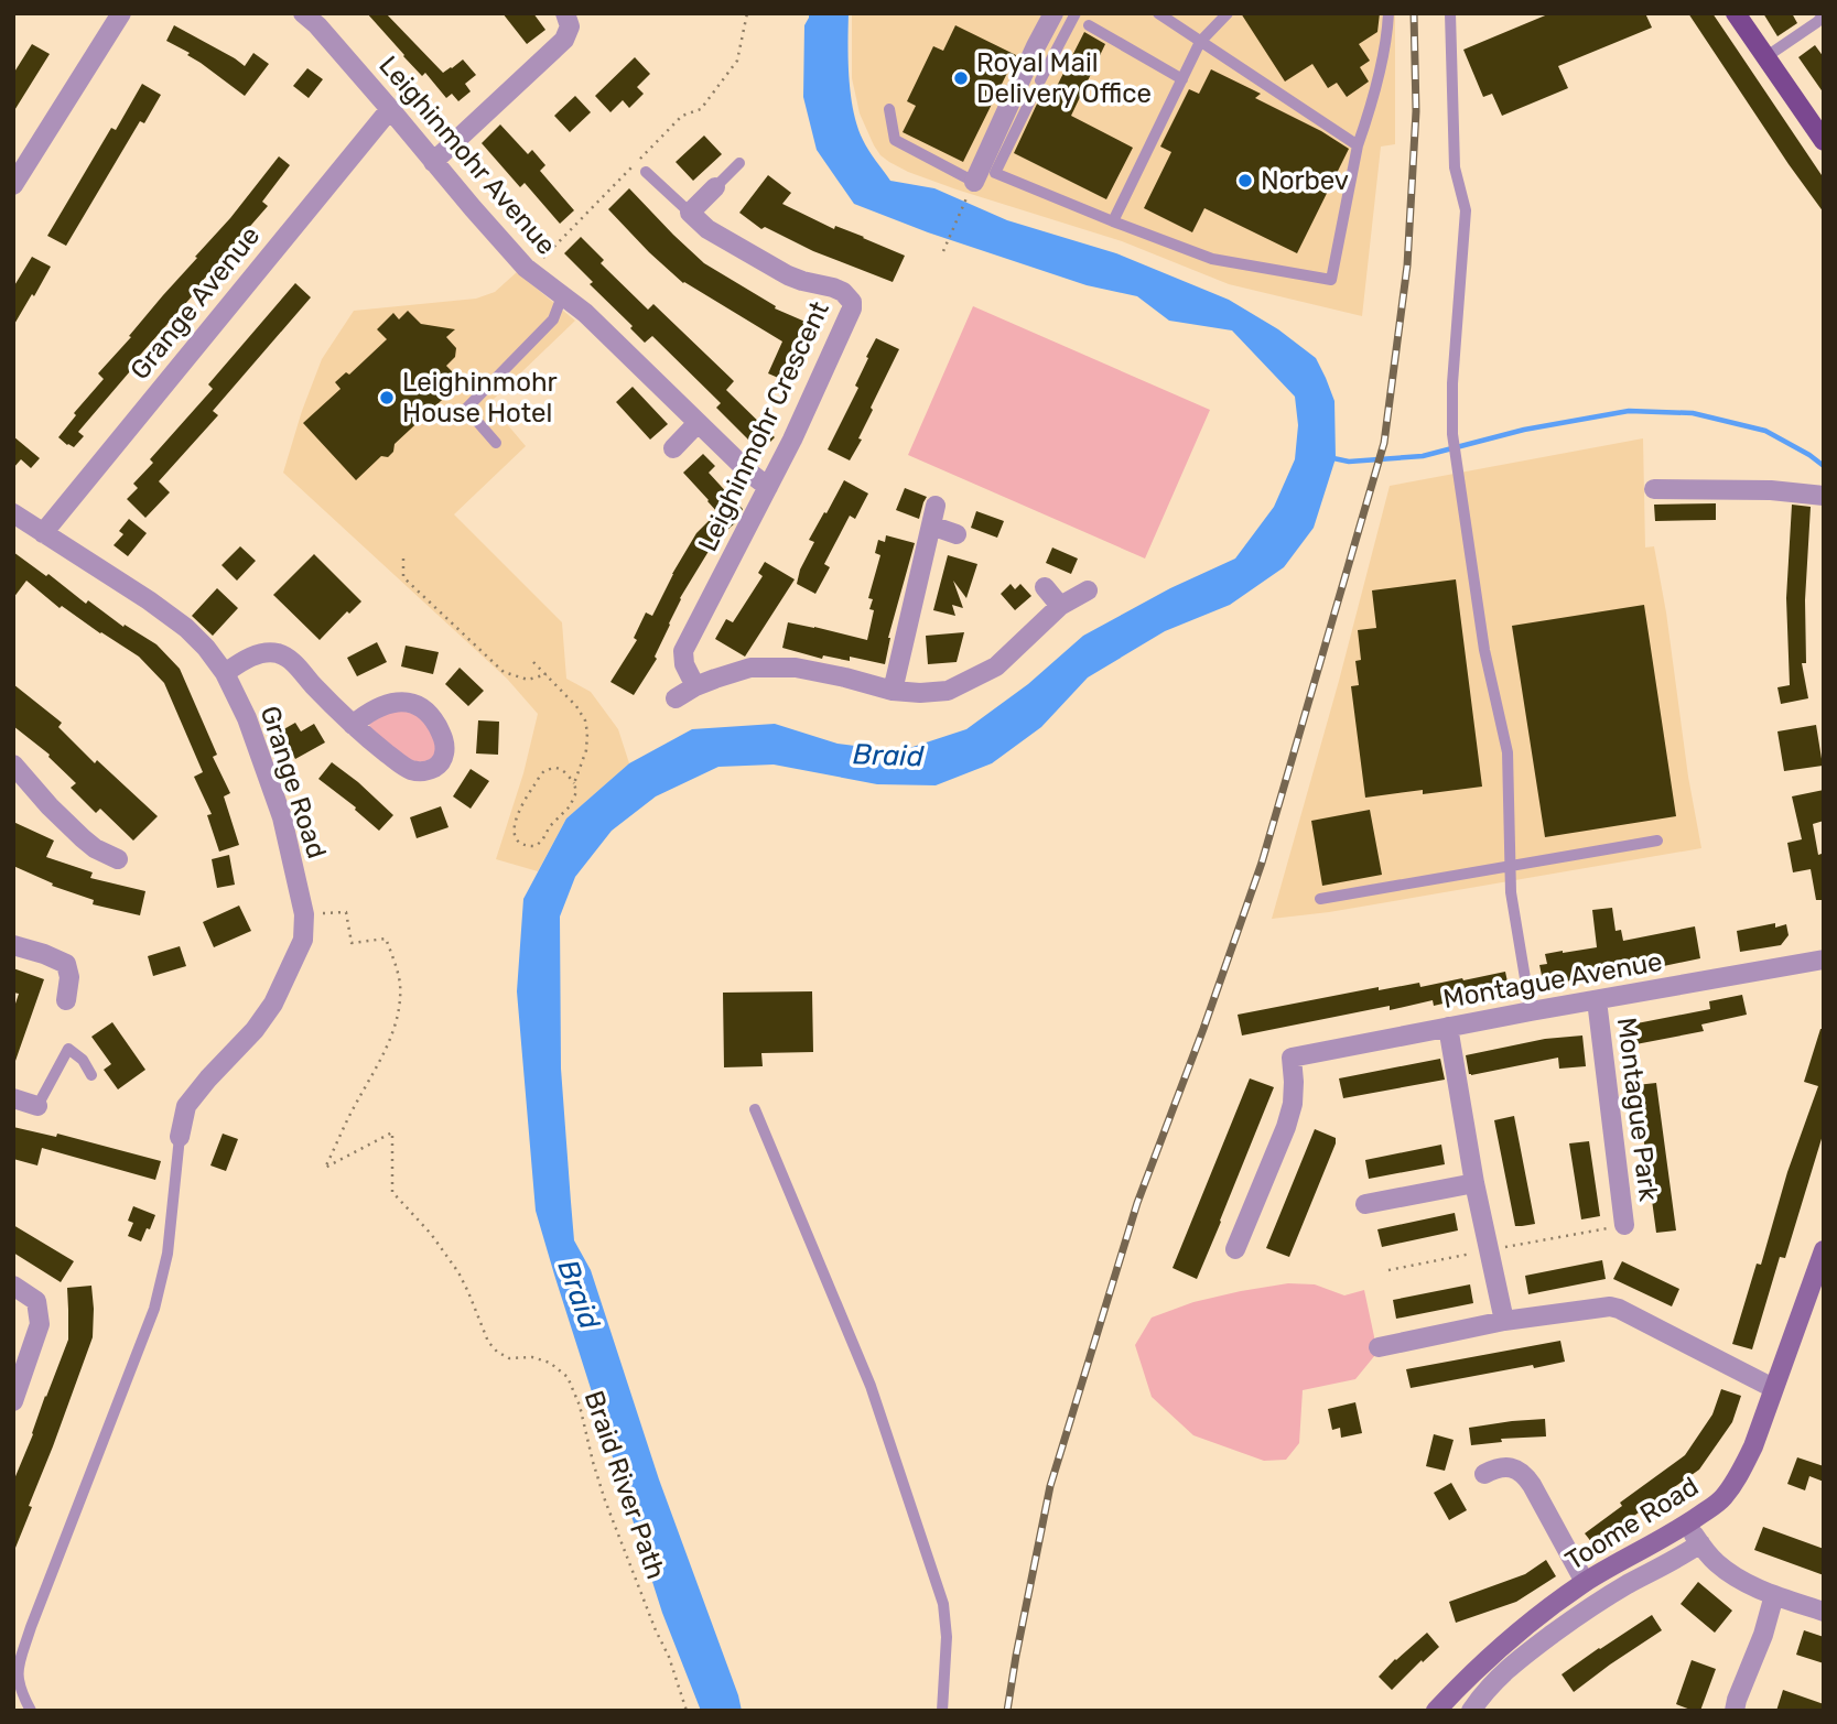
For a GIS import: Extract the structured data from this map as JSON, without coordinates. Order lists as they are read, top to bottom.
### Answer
{
  "streets": {
    "main road": ["Toome Road"],
    "street": [
      "Leighinmohr Avenue",
      "Grange Avenue",
      "Leighinmohr Crescent",
      "Grange Road",
      "Montague Avenue",
      "Montague Park"
    ],
    "path": ["Braid River Path"]
  },
  "crossings": [
    ["Leighinmohr Avenue", "Grange Avenue"],
    ["Leighinmohr Avenue", "Leighinmohr Crescent"],
    ["Grange Avenue", "Grange Road"],
    ["Grange Road", "Braid River Path"],
    ["Montague Avenue", "Montague Park"]
  ],
  "water": ["Braid"],
  "places": ["Royal Mail Delivery Office", "Norbev", "Leighinmohr House Hotel"]
}
